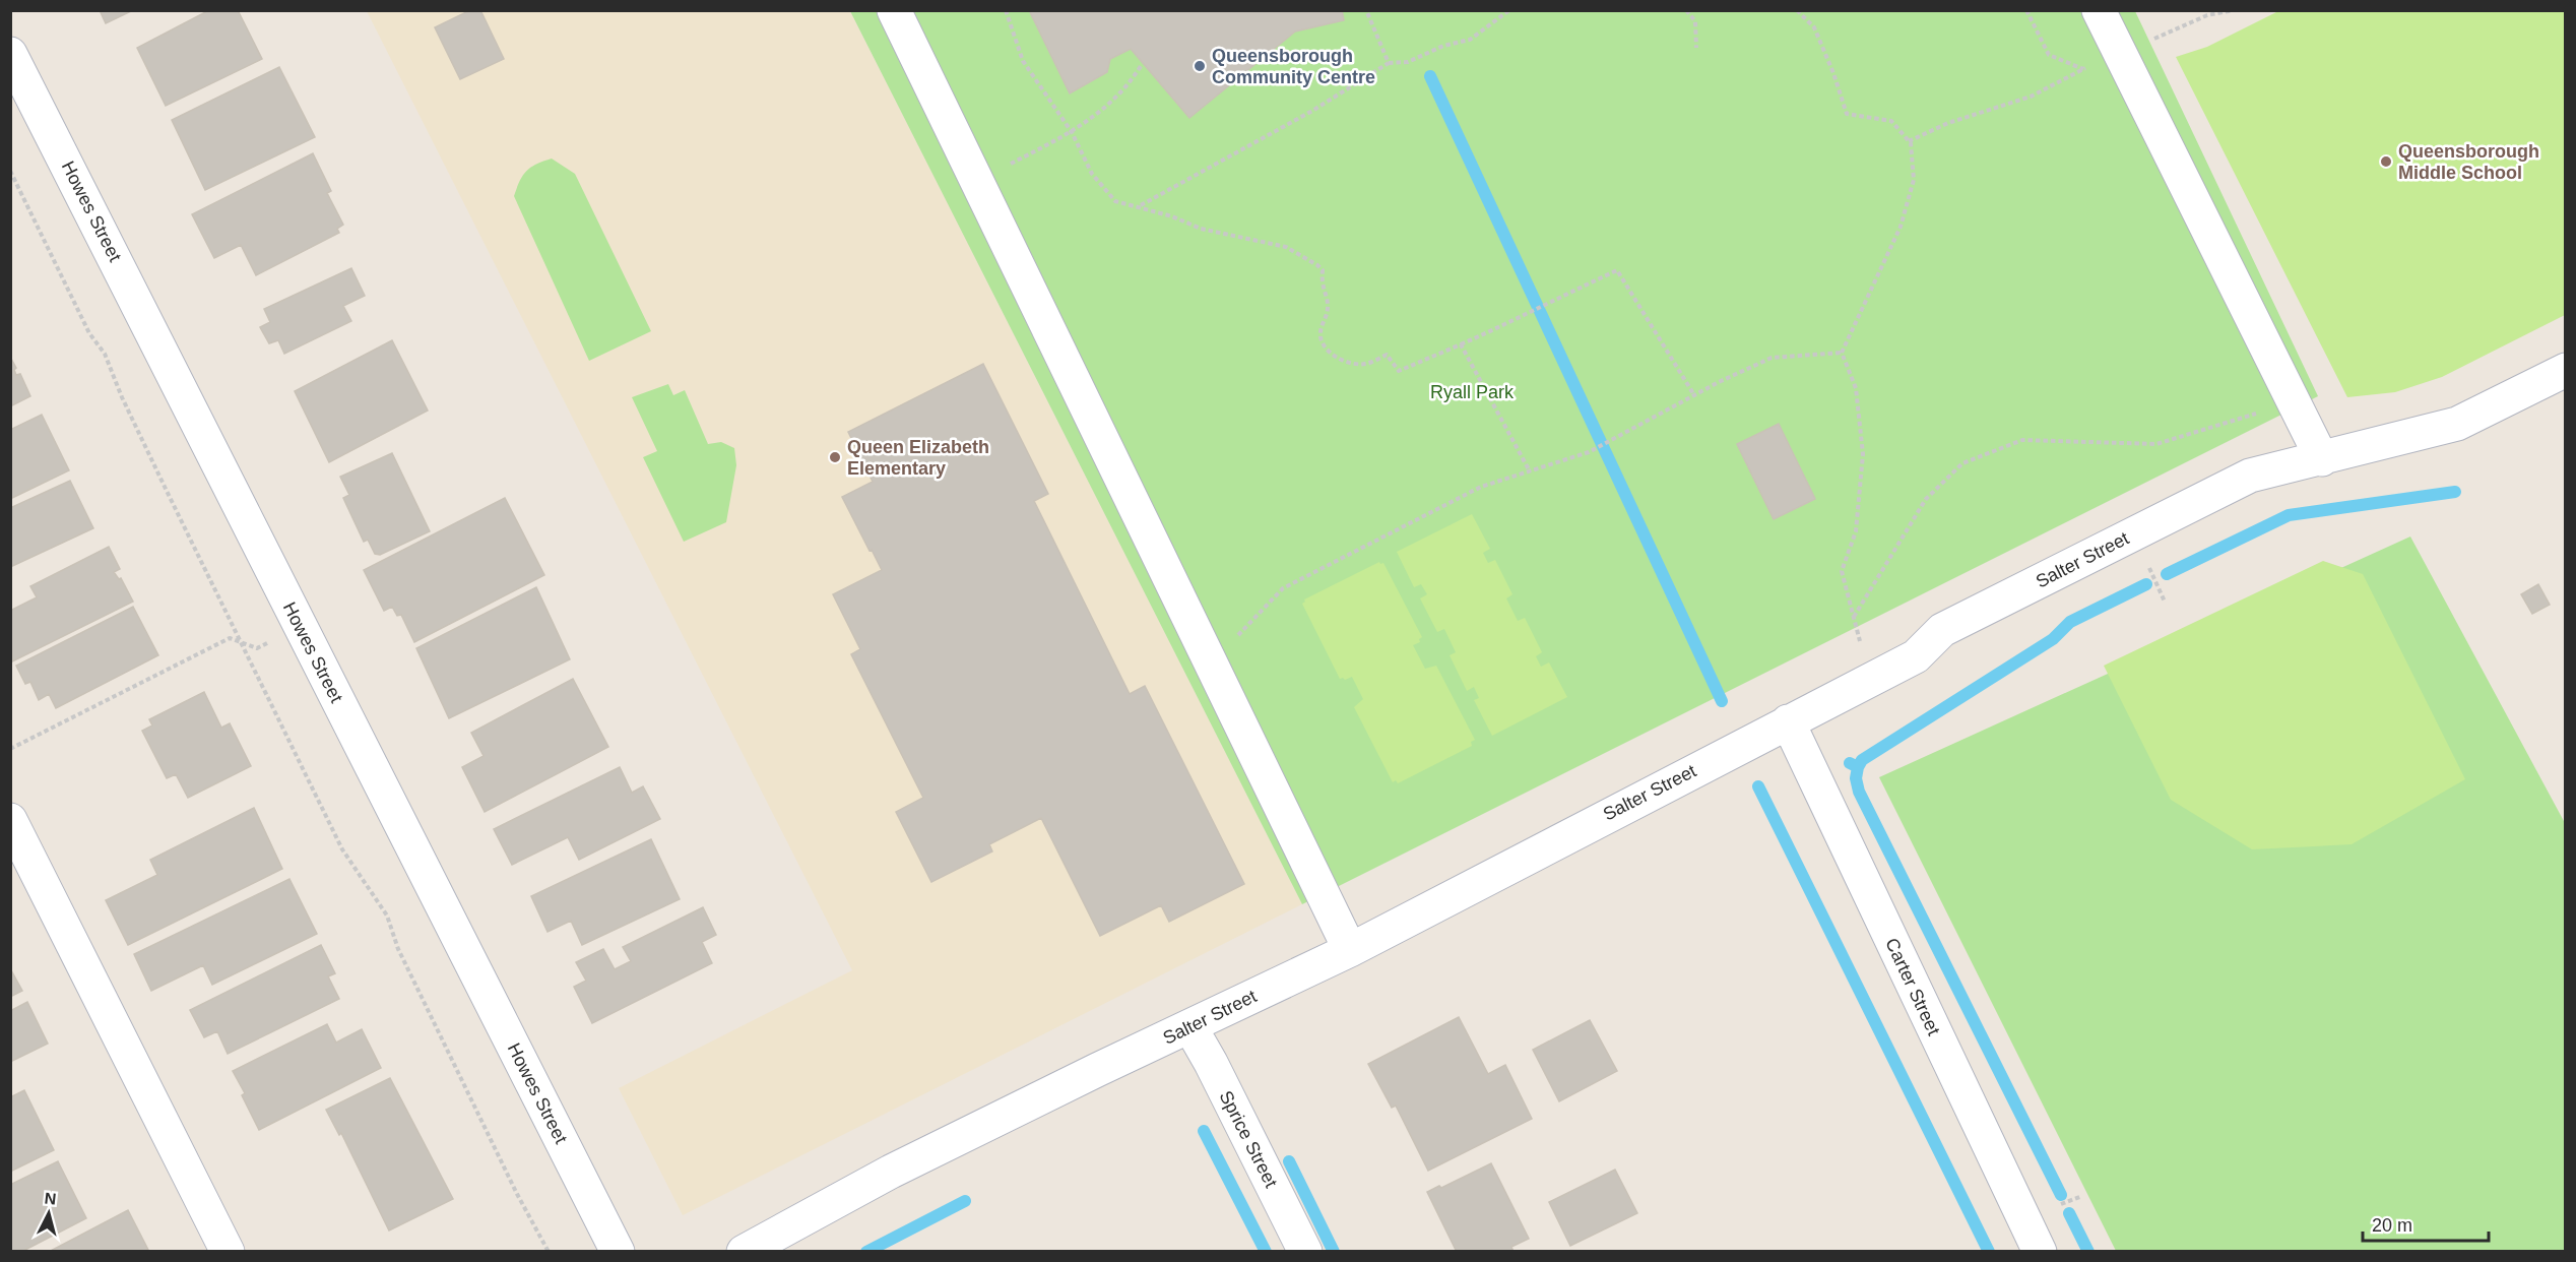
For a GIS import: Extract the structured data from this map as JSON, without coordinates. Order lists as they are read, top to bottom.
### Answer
{
  "streets": {
    "street": [
      "Howes Street",
      "Salter Street",
      "Carter Street",
      "Sprice Street"
    ]
  },
  "crossings": [
    ["Salter Street", "Carter Street"],
    ["Salter Street", "Sprice Street"]
  ],
  "parks": ["Ryall Park"],
  "places": ["Queensborough Community Centre", "Queensborough Middle School", "Queen Elizabeth Elementary"],
  "scale_bar": "20 m",
  "north": "top"
}
